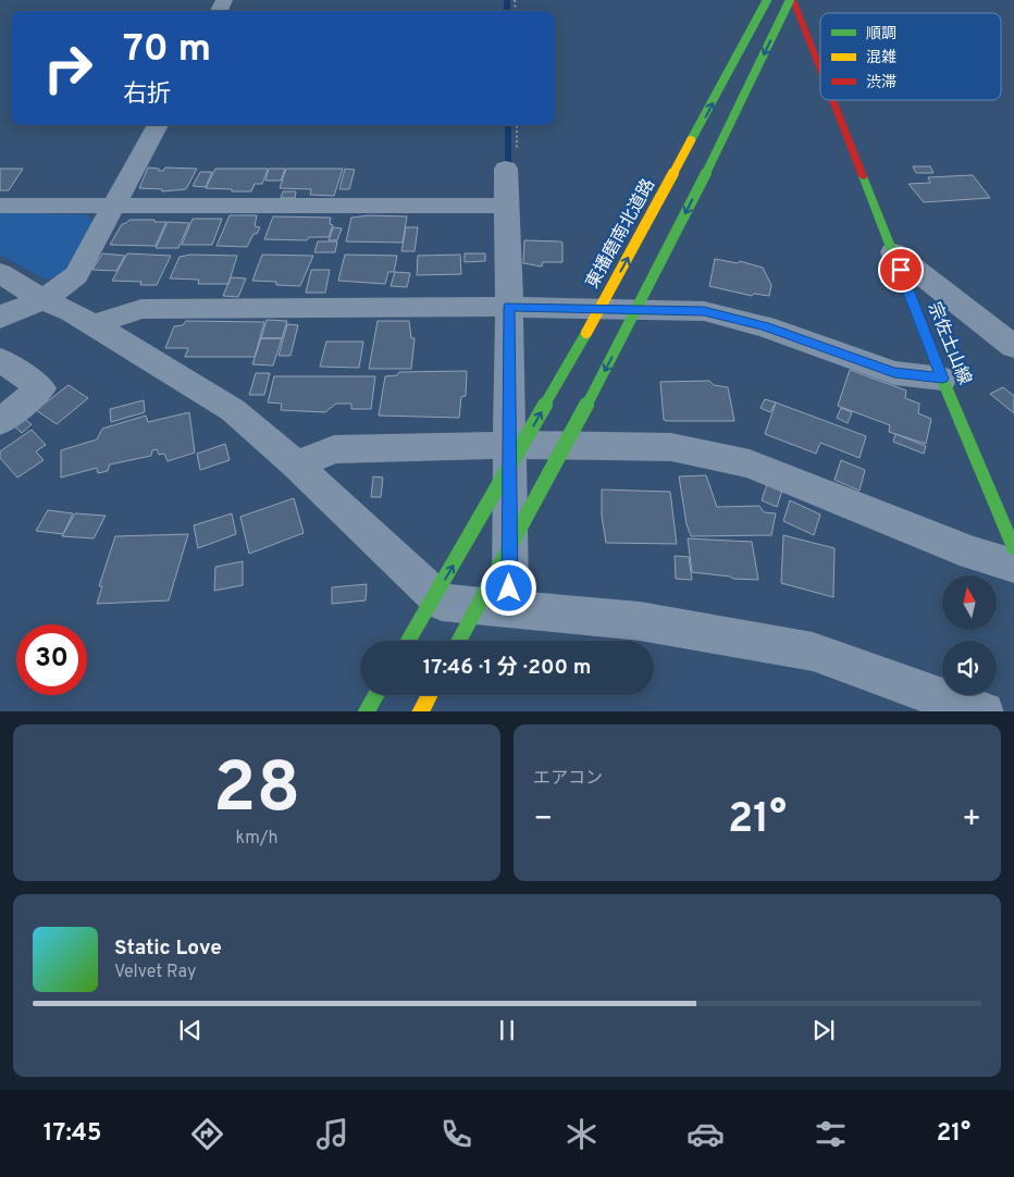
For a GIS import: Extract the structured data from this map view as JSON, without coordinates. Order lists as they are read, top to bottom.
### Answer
{
  "streets": {
    "main road": ["東播磨南北道路", "宗佐土山線"]
  },
  "legend": ["順調", "混雑", "渋滞"],
  "north": "top",
  "page": {
    "turn": ["70 m", "右折"],
    "limit": "30",
    "trip": "17:46 · 1 分 · 200 m",
    "tile": [
      ["28", "km/h"],
      "エアコン"
    ],
    "heat": ["−", "21°", "+"],
    "song": ["Static Love", "Velvet Ray"],
    "tabs": ["17:45", "21°"]
  }
}
